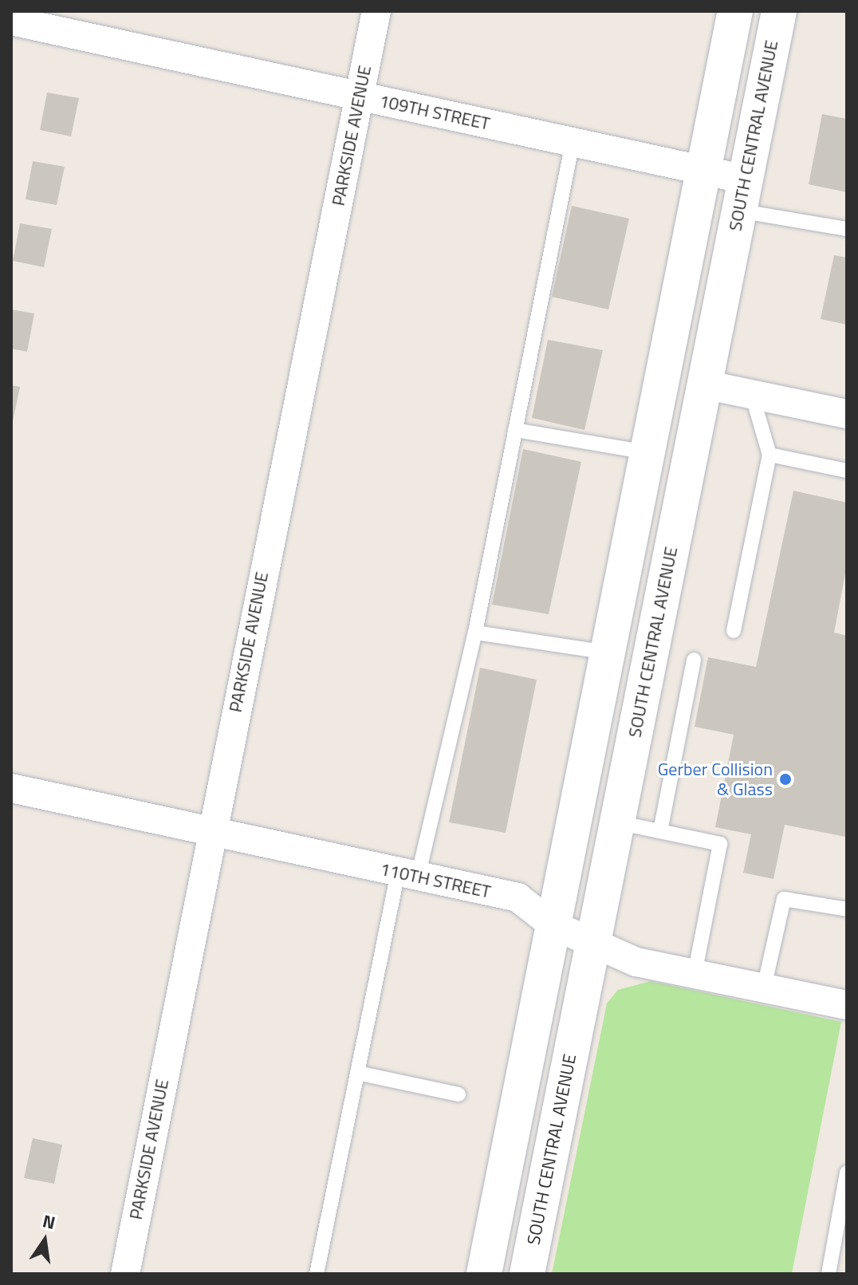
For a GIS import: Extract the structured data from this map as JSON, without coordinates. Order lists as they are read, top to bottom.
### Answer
{
  "streets": {
    "street": [
      "109TH STREET",
      "PARKSIDE AVENUE",
      "SOUTH CENTRAL AVENUE",
      "110TH STREET"
    ]
  },
  "crossings": [
    ["109TH STREET", "PARKSIDE AVENUE"],
    ["109TH STREET", "SOUTH CENTRAL AVENUE"],
    ["PARKSIDE AVENUE", "110TH STREET"],
    ["SOUTH CENTRAL AVENUE", "110TH STREET"]
  ],
  "places": ["Gerber Collision & Glass"],
  "north": "top"
}
